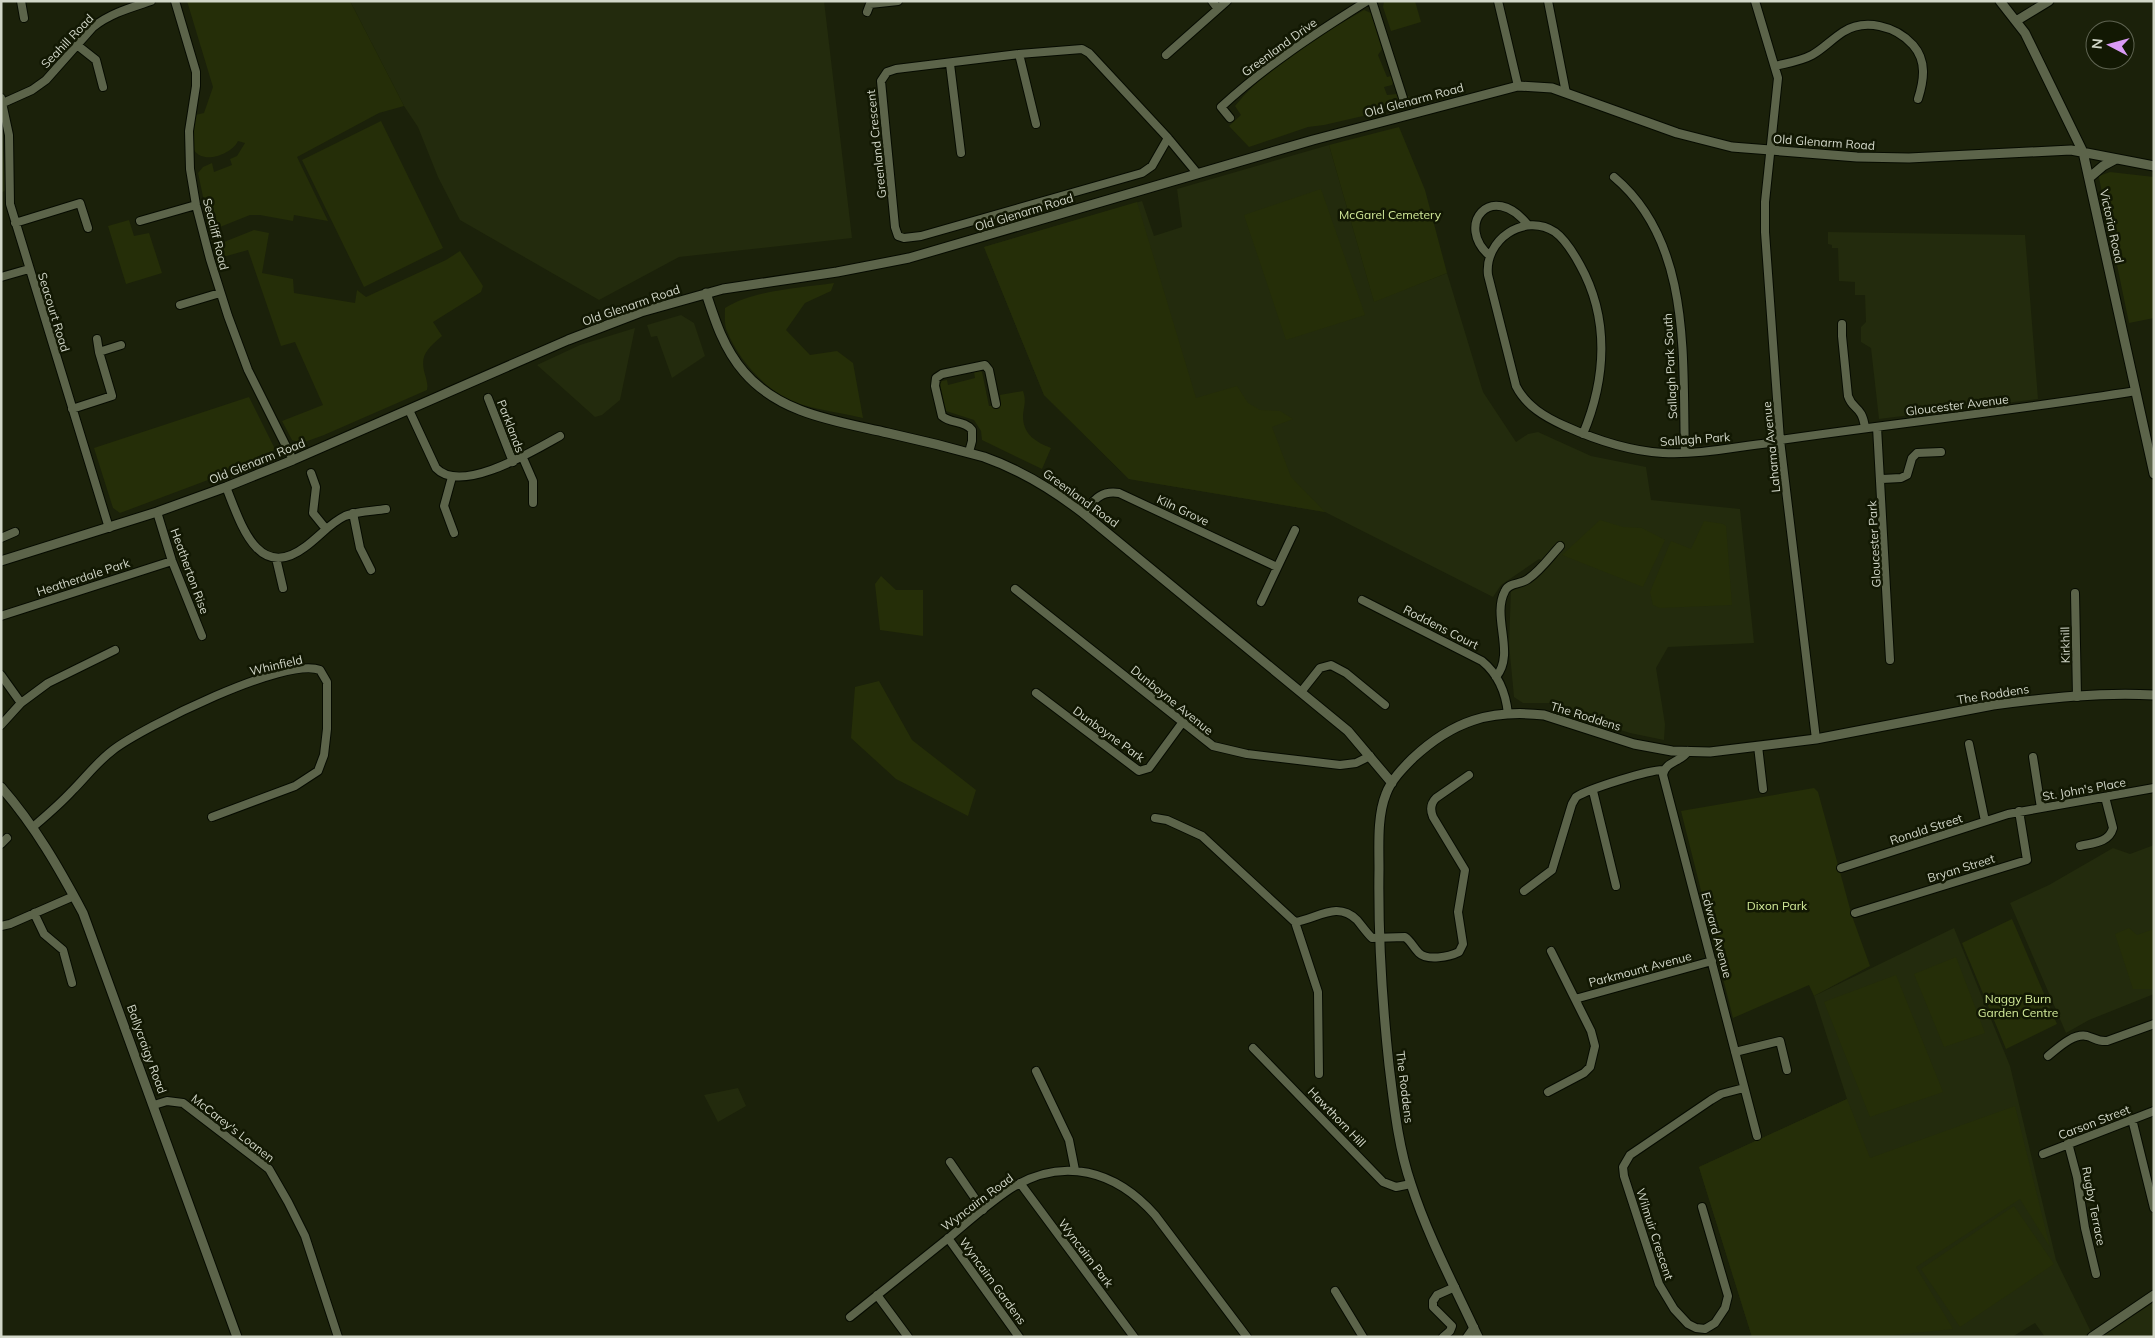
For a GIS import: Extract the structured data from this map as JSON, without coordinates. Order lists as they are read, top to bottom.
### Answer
{
  "streets": {
    "street": [
      "Seahill Road",
      "Greenland Drive",
      "Old Glenarm Road",
      "Greenland Crescent",
      "Victoria Road",
      "Seacliff Road",
      "Seacourt Road",
      "Sallagh Park South",
      "Gloucester Avenue",
      "Parklands",
      "Sallagh Park",
      "Laharna Avenue",
      "Greenland Road",
      "Kiln Grove",
      "Gloucester Park",
      "Heatherton Rise",
      "Heatherdale Park",
      "Roddens Court",
      "Kirkhill",
      "Whinfield",
      "The Roddens",
      "Dunboyne Avenue",
      "Dunboyne Park",
      "St. John's Place",
      "Ronald Street",
      "Bryan Street",
      "Edward Avenue",
      "Parkmount Avenue",
      "Ballycraigy Road",
      "Hawthorn Hill",
      "Carson Street",
      "McCarey's Loanen",
      "Wyncairn Road",
      "Rugby Terrace",
      "Wilmuir Crescent",
      "Wyncairn Park",
      "Wyncairn Gardens"
    ]
  },
  "crossings": [
    ["Seahill Road", "Seacourt Road"],
    ["Old Glenarm Road", "Greenland Crescent"],
    ["Old Glenarm Road", "Victoria Road"],
    ["Old Glenarm Road", "Seacliff Road"],
    ["Old Glenarm Road", "Seacourt Road"],
    ["Old Glenarm Road", "Laharna Avenue"],
    ["Old Glenarm Road", "Greenland Road"],
    ["Old Glenarm Road", "Heatherton Rise"],
    ["Victoria Road", "Gloucester Avenue"],
    ["Sallagh Park South", "Sallagh Park"],
    ["Gloucester Avenue", "Sallagh Park"],
    ["Gloucester Avenue", "Laharna Avenue"],
    ["Gloucester Avenue", "Gloucester Park"],
    ["Sallagh Park", "Laharna Avenue"],
    ["Laharna Avenue", "The Roddens"],
    ["Greenland Road", "Kiln Grove"],
    ["Greenland Road", "The Roddens"],
    ["Greenland Road", "Dunboyne Avenue"],
    ["Heatherton Rise", "Heatherdale Park"],
    ["Roddens Court", "The Roddens"],
    ["Kirkhill", "The Roddens"],
    ["Whinfield", "Ballycraigy Road"],
    ["The Roddens", "Hawthorn Hill"],
    ["Dunboyne Avenue", "Dunboyne Park"],
    ["St. John's Place", "Ronald Street"],
    ["St. John's Place", "Bryan Street"],
    ["Ronald Street", "Bryan Street"],
    ["Edward Avenue", "Parkmount Avenue"],
    ["Edward Avenue", "Wilmuir Crescent"],
    ["Ballycraigy Road", "McCarey's Loanen"],
    ["Carson Street", "Rugby Terrace"],
    ["Wyncairn Road", "Wyncairn Park"],
    ["Wyncairn Road", "Wyncairn Gardens"]
  ],
  "parks": ["McGarel Cemetery", "Dixon Park", "Naggy Burn Garden Centre"],
  "north": "left"
}
